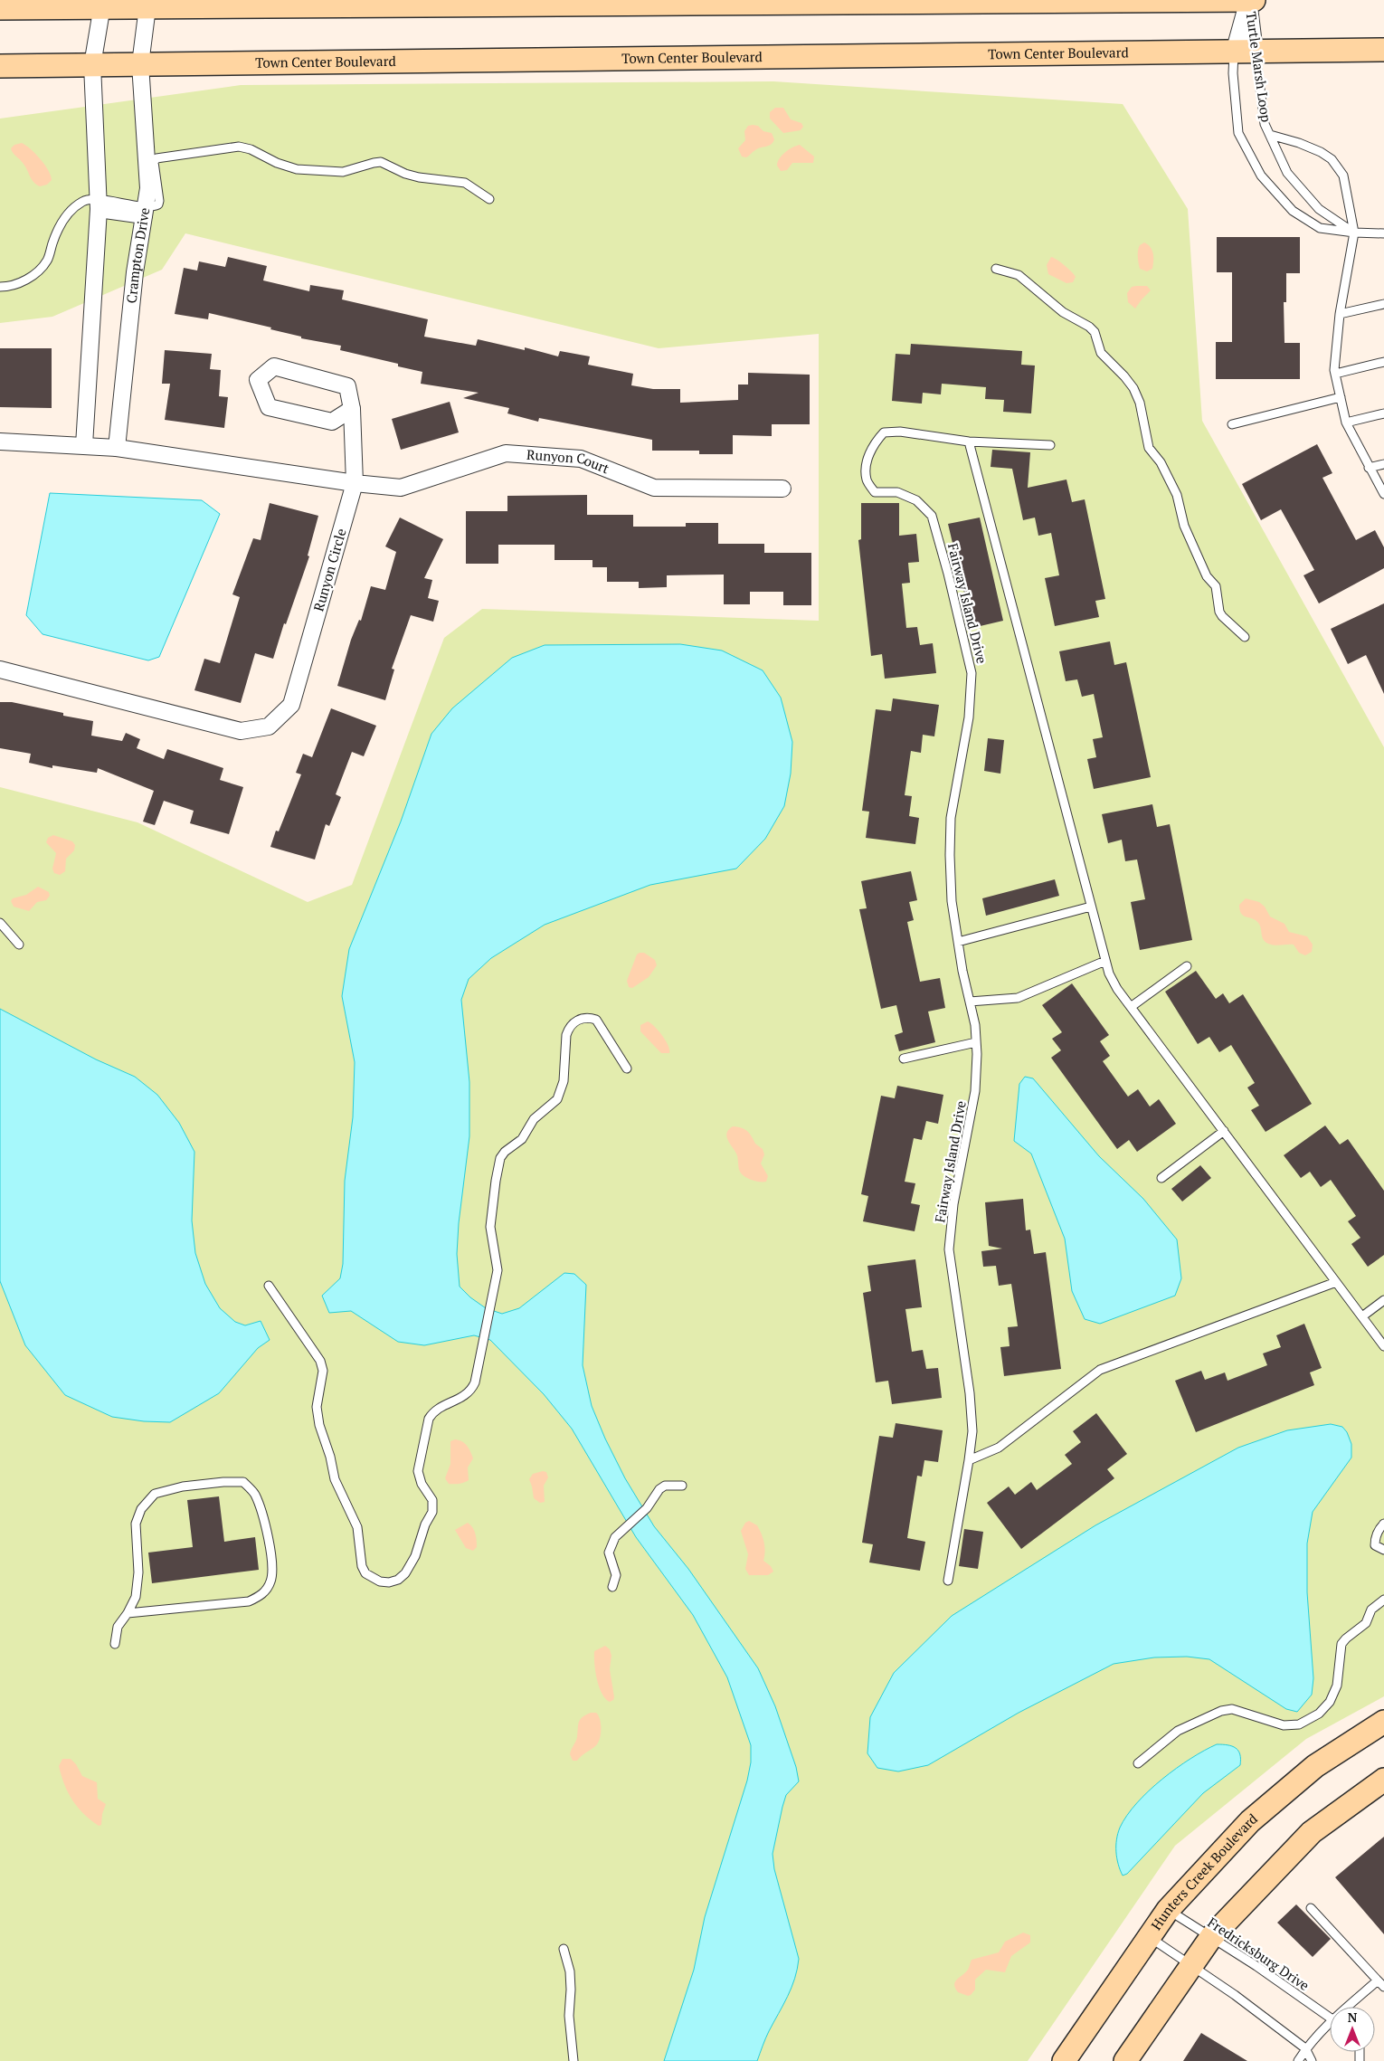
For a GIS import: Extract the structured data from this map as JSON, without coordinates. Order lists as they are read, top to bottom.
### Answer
{
  "streets": {
    "main road": ["Town Center Boulevard", "Hunters Creek Boulevard"],
    "street": [
      "Turtle Marsh Loop",
      "Crampton Drive",
      "Runyon Court",
      "Runyon Circle"
    ],
    "lane": ["Fairway Island Drive", "Fredricksburg Drive"]
  },
  "crossings": [
    ["Town Center Boulevard", "Turtle Marsh Loop"],
    ["Town Center Boulevard", "Crampton Drive"],
    ["Runyon Court", "Runyon Circle"],
    ["Hunters Creek Boulevard", "Fredricksburg Drive"]
  ],
  "north": "top"
}
